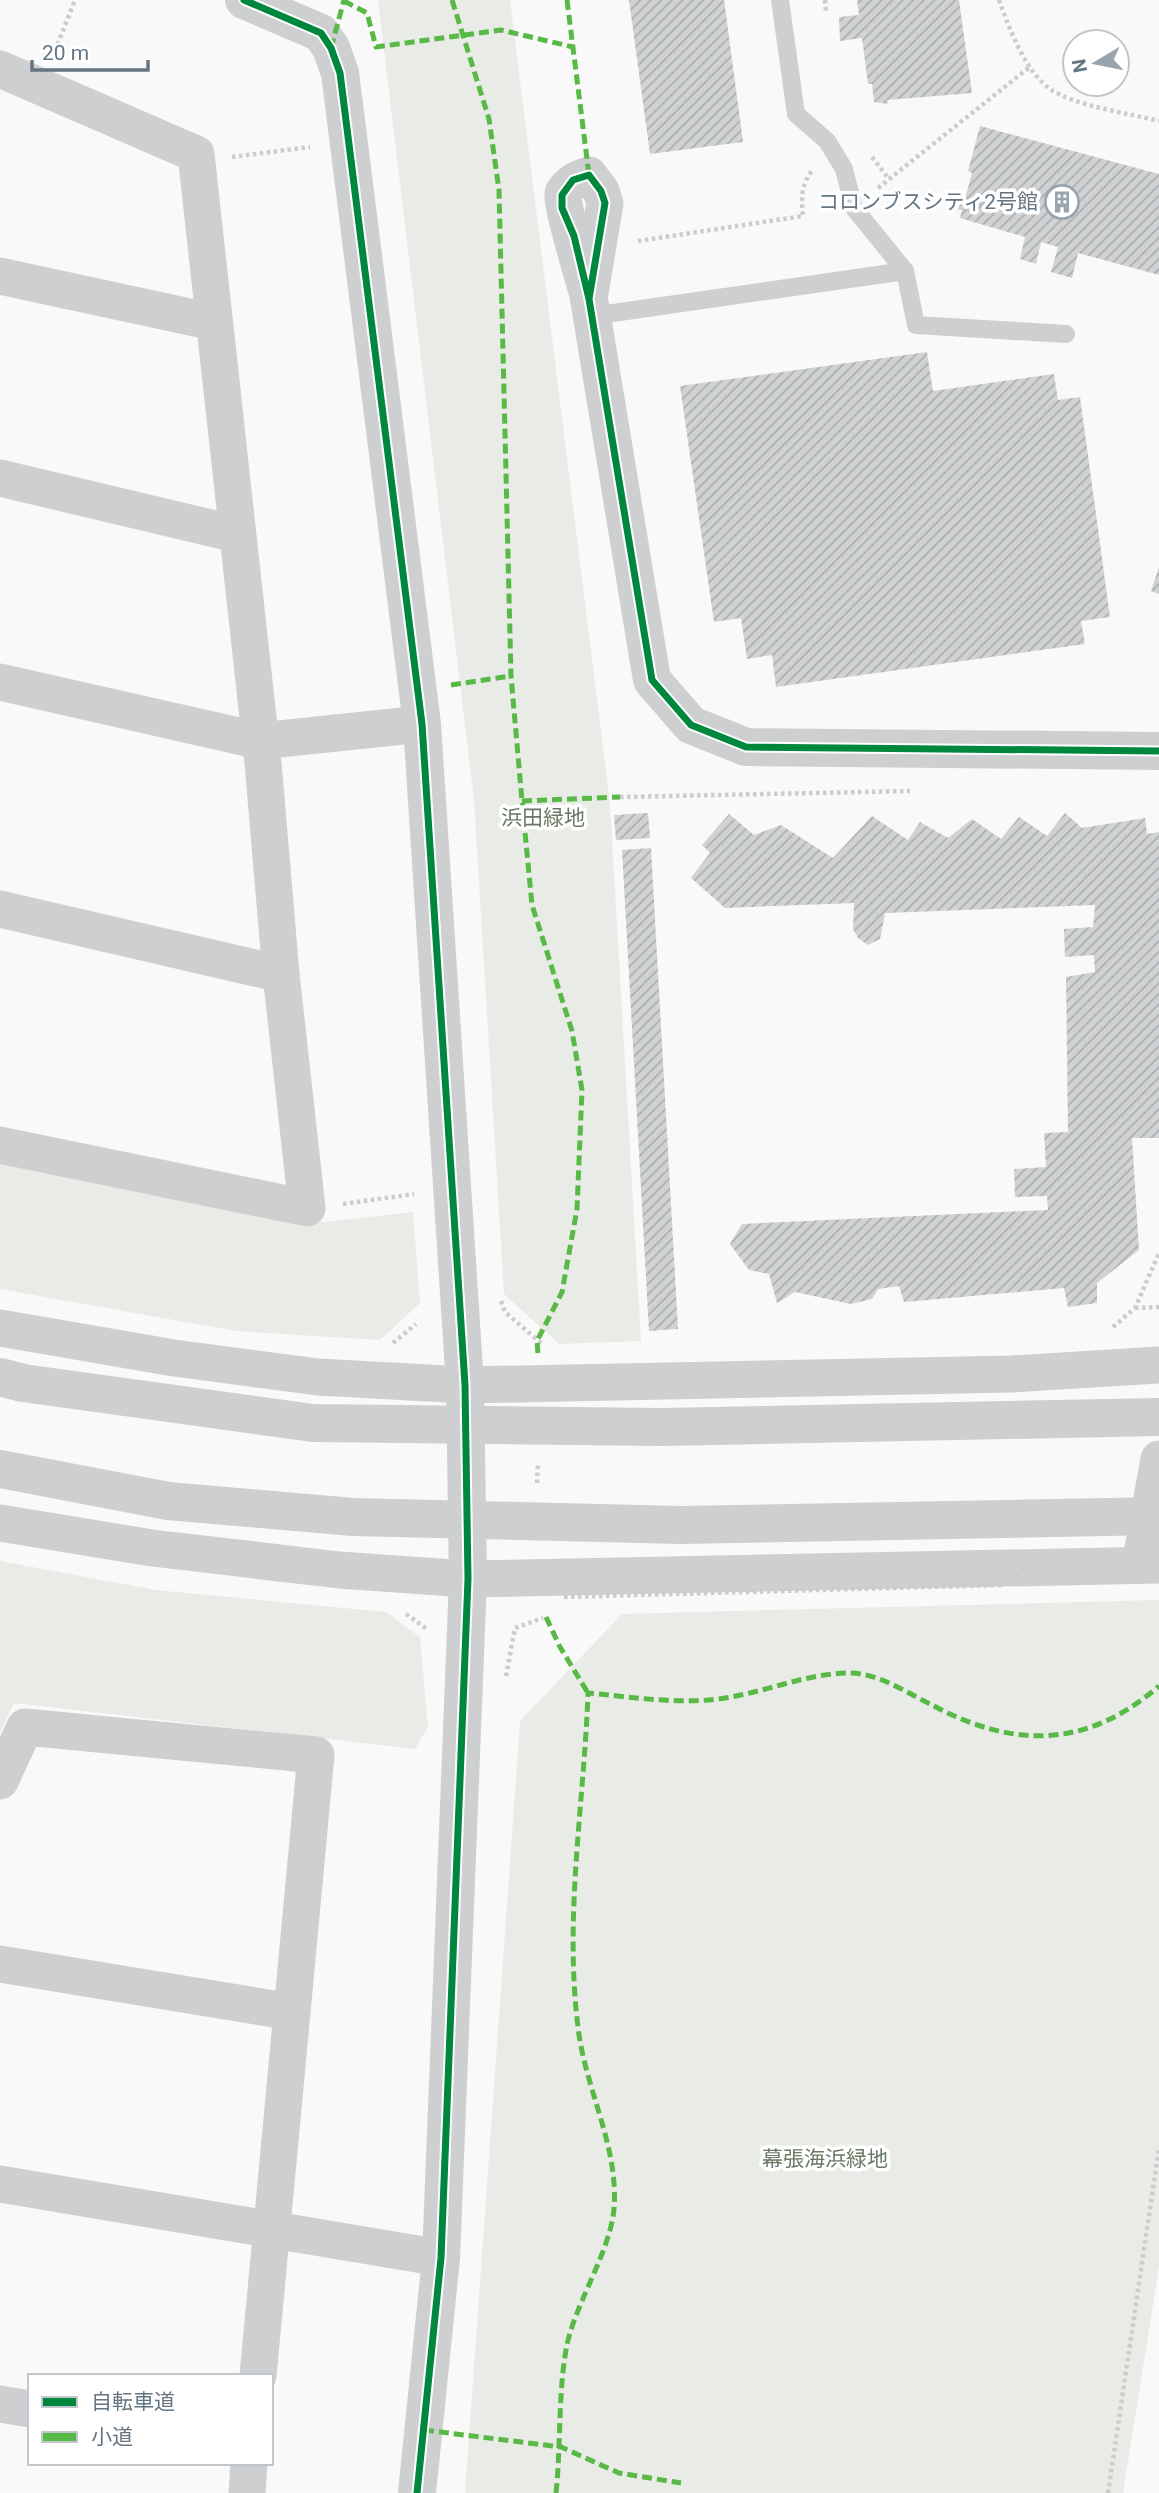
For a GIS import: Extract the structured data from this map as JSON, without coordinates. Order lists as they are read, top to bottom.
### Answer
{
  "parks": ["浜田緑地", "幕張海浜緑地"],
  "places": {
    "building": ["コロンブスシティ2号館"]
  },
  "legend": ["自転車道", "小道"],
  "scale_bar": "20 m",
  "north": "left"
}
